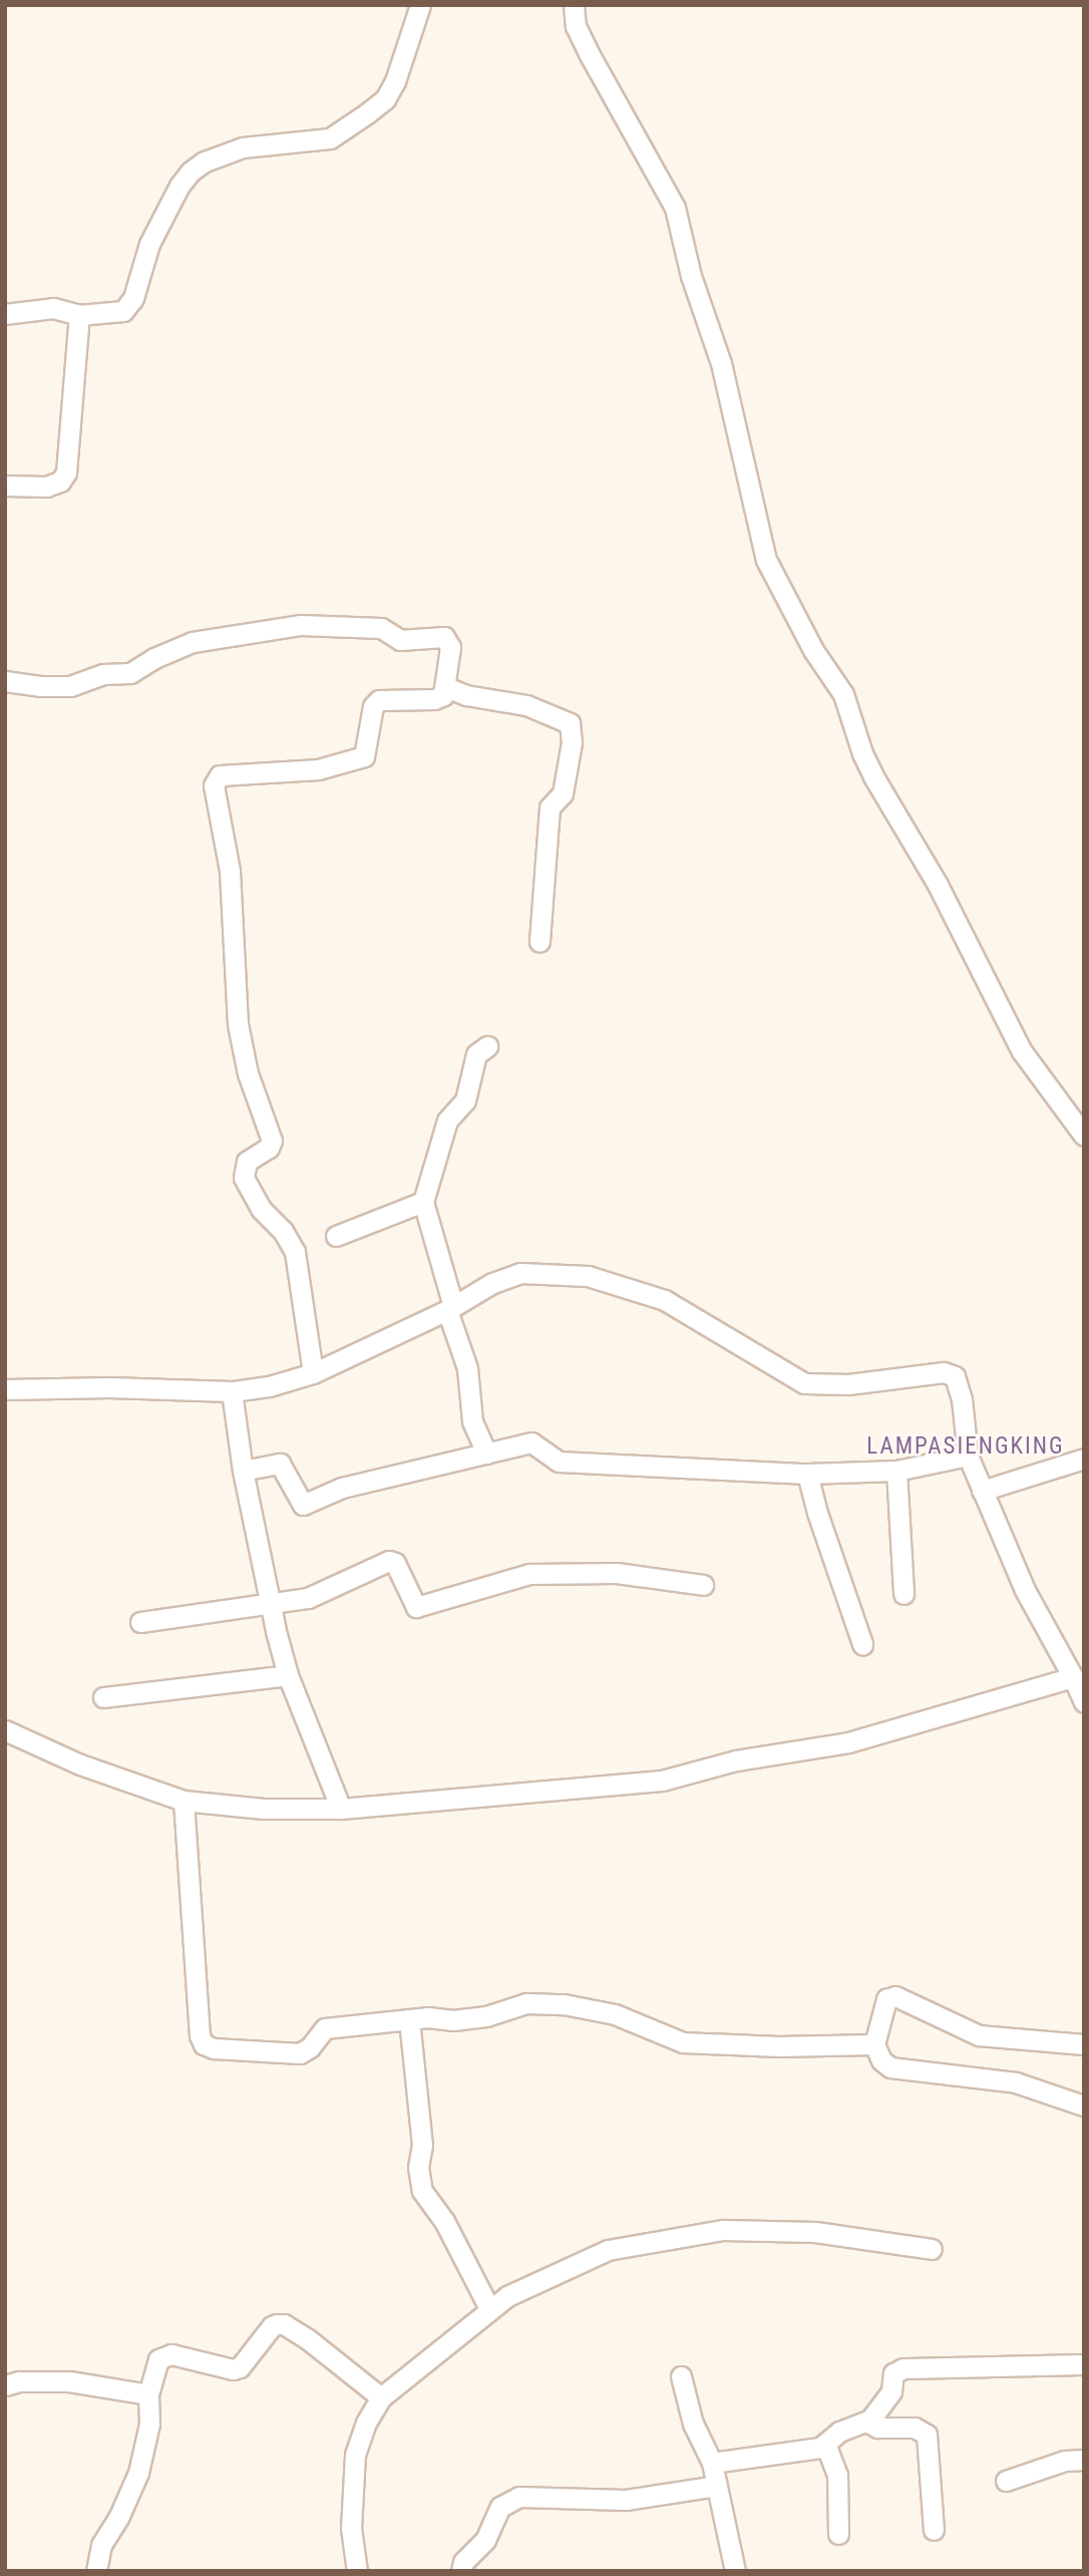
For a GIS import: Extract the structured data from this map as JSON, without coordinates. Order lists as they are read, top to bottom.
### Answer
{
  "districts": ["LAMPASIENGKING"]
}
